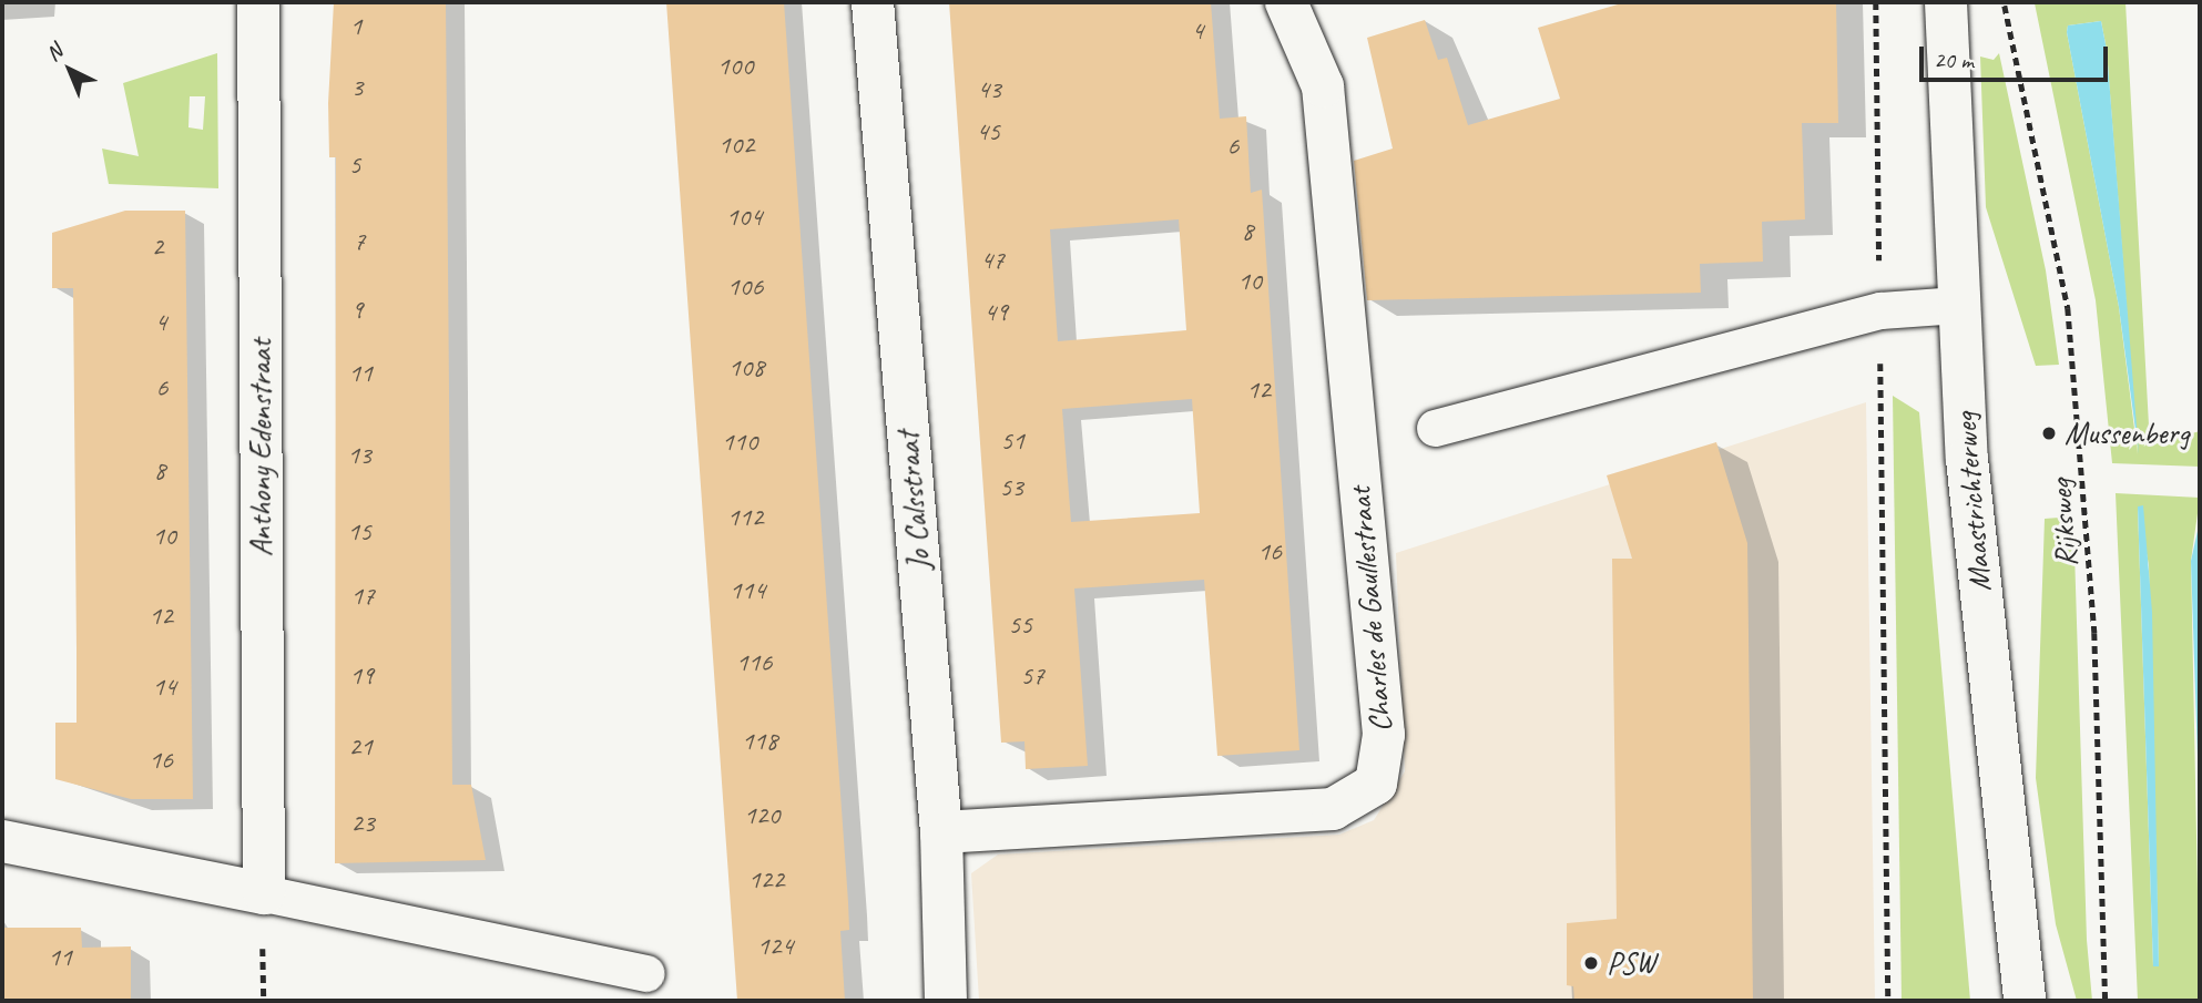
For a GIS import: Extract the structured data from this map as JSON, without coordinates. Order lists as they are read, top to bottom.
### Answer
{
  "streets": {
    "street": [
      "Anthony Edenstraat",
      "Jo Calsstraat",
      "Maastrichterweg",
      "Charles de Gaullestraat"
    ],
    "path": ["Rijksweg"]
  },
  "crossings": [
    ["Jo Calsstraat", "Charles de Gaullestraat"]
  ],
  "places": ["Mussenberg", "PSW"],
  "house_numbers": [
    "1",
    "4",
    "100",
    "3",
    "43",
    "45",
    "102",
    "6",
    "5",
    "104",
    "8",
    "7",
    "2",
    "47",
    "10",
    "106",
    "9",
    "49",
    "4",
    "108",
    "11",
    "6",
    "12",
    "51",
    "110",
    "13",
    "8",
    "53",
    "112",
    "15",
    "10",
    "16",
    "114",
    "17",
    "12",
    "55",
    "116",
    "19",
    "57",
    "14",
    "118",
    "21",
    "16",
    "120",
    "23",
    "122",
    "124",
    "11"
  ],
  "scale_bar": "20 m",
  "north": "top left"
}
